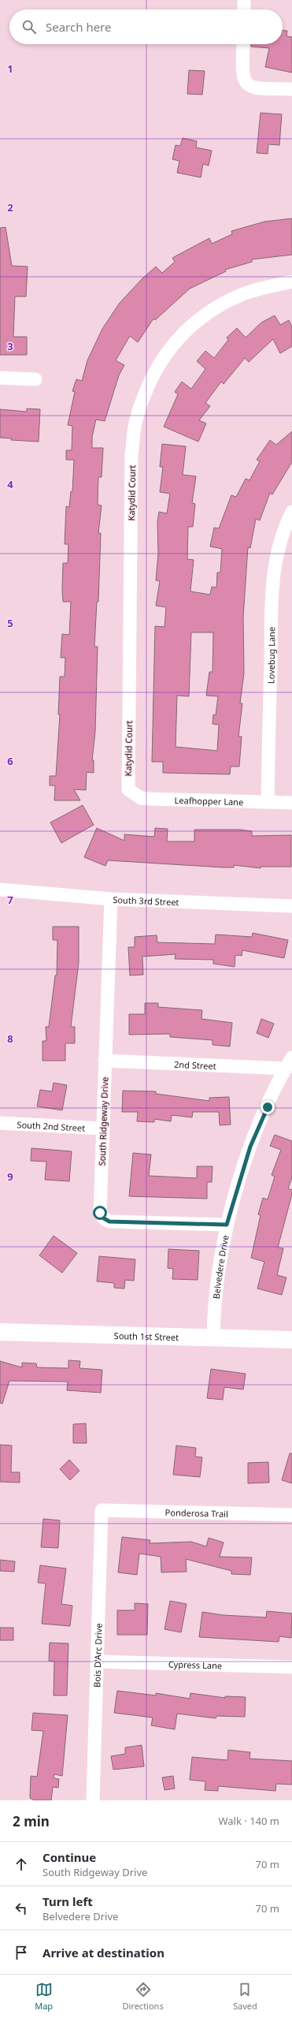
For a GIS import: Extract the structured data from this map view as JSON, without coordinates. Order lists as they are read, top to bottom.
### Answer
{
  "streets": {
    "street": [
      "Katydid Court",
      "Lovebug Lane",
      "Leafhopper Lane",
      "South 3rd Street",
      "2nd Street",
      "South Ridgeway Drive",
      "South 2nd Street",
      "Belvedere Drive",
      "South 1st Street",
      "Ponderosa Trail",
      "Bois D'Arc Drive",
      "Cypress Lane"
    ]
  },
  "crossings": [
    ["Katydid Court", "Leafhopper Lane"],
    ["Lovebug Lane", "Leafhopper Lane"],
    ["South 3rd Street", "South Ridgeway Drive"],
    ["2nd Street", "South Ridgeway Drive"],
    ["2nd Street", "Belvedere Drive"],
    ["South Ridgeway Drive", "South 2nd Street"],
    ["South Ridgeway Drive", "Belvedere Drive"],
    ["Belvedere Drive", "South 1st Street"],
    ["Ponderosa Trail", "Bois D'Arc Drive"],
    ["Bois D'Arc Drive", "Cypress Lane"]
  ],
  "page": {
    "search": "Search here",
    "heading": ["2 min", "Walk · 140 m"],
    "list": [
      ["Continue", "South Ridgeway Drive", "70 m"],
      ["Turn left", "Belvedere Drive", "70 m"],
      "Arrive at destination"
    ],
    "nav": ["Map", "Directions", "Saved"]
  },
  "grid": {
    "rows": [
      "1",
      "2",
      "3",
      "4",
      "5",
      "6",
      "7",
      "8",
      "9"
    ]
  }
}
